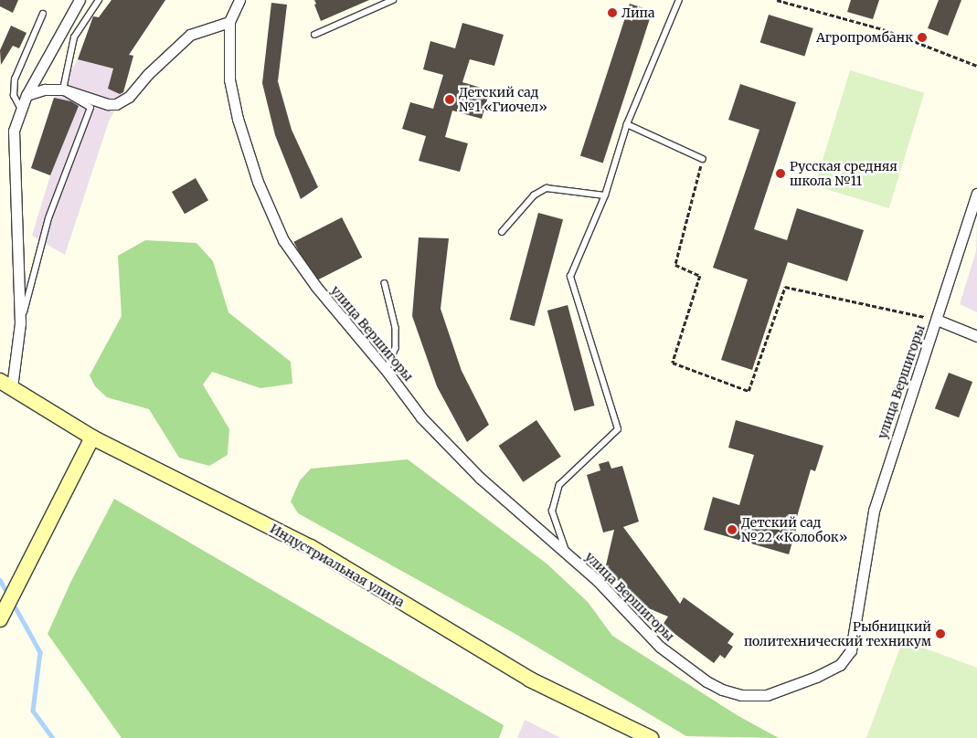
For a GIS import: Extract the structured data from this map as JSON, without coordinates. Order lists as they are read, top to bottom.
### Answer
{
  "streets": {
    "main road": ["Индустриальная улица"],
    "street": ["улица Вершигоры"]
  },
  "places": [
    "Липа",
    "Агропромбанк",
    "Детский сад №1 «Гиочел»",
    "Русская средняя школа №11",
    "Детский сад №22 «Колобок»",
    "Рыбницкий политехнический техникум"
  ]
}
